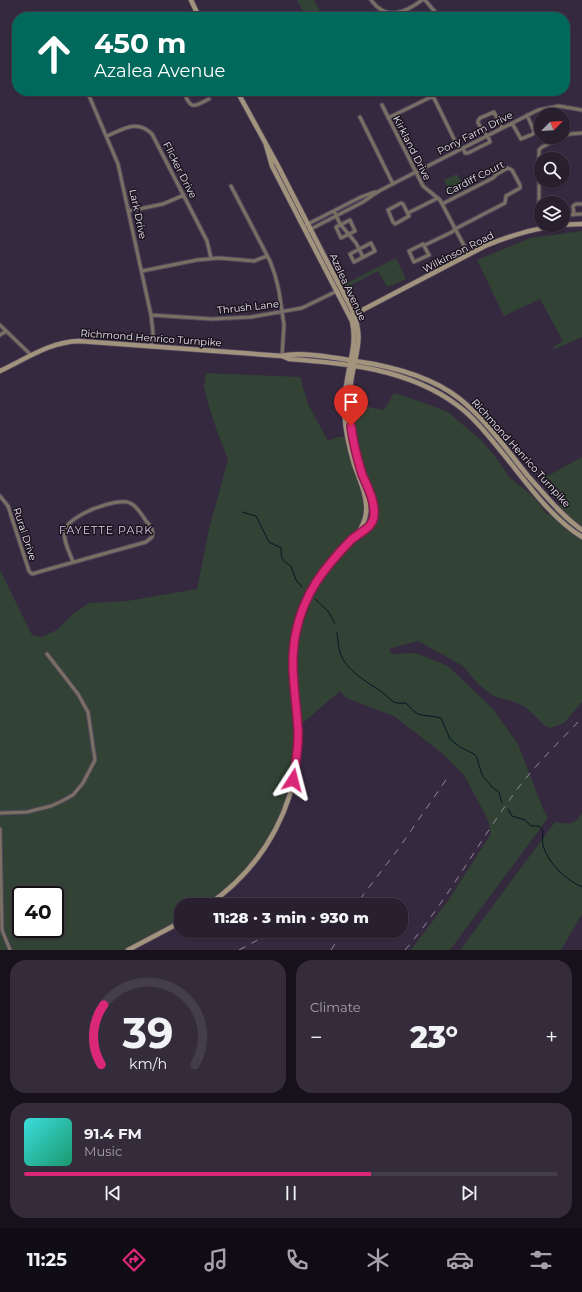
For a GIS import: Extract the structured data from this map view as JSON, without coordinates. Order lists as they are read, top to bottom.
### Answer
{
  "streets": {
    "main road": ["Wilkinson Road", "Azalea Avenue", "Richmond Henrico Turnpike"],
    "street": [
      "Pony Farm Drive",
      "Kirkland Drive",
      "Flicker Drive",
      "Cardiff Court",
      "Lark Drive",
      "Thrush Lane",
      "Rural Drive"
    ]
  },
  "crossings": [
    ["Pony Farm Drive", "Kirkland Drive"],
    ["Pony Farm Drive", "Azalea Avenue"],
    ["Kirkland Drive", "Cardiff Court"],
    ["Kirkland Drive", "Wilkinson Road"],
    ["Flicker Drive", "Lark Drive"],
    ["Lark Drive", "Thrush Lane"],
    ["Lark Drive", "Richmond Henrico Turnpike"],
    ["Wilkinson Road", "Azalea Avenue"],
    ["Azalea Avenue", "Thrush Lane"],
    ["Azalea Avenue", "Richmond Henrico Turnpike"]
  ],
  "districts": ["FAYETTE PARK"],
  "north": "top right",
  "page": {
    "turn": ["450 m", "Azalea Avenue"],
    "limit": "40",
    "trip": "11:28 · 3 min · 930 m",
    "tile": "Climate",
    "heat": ["−", "23°", "+"],
    "song": ["91.4 FM", "Music"],
    "tabs": "11:25",
    "gauge": ["39", "km/h"]
  }
}
